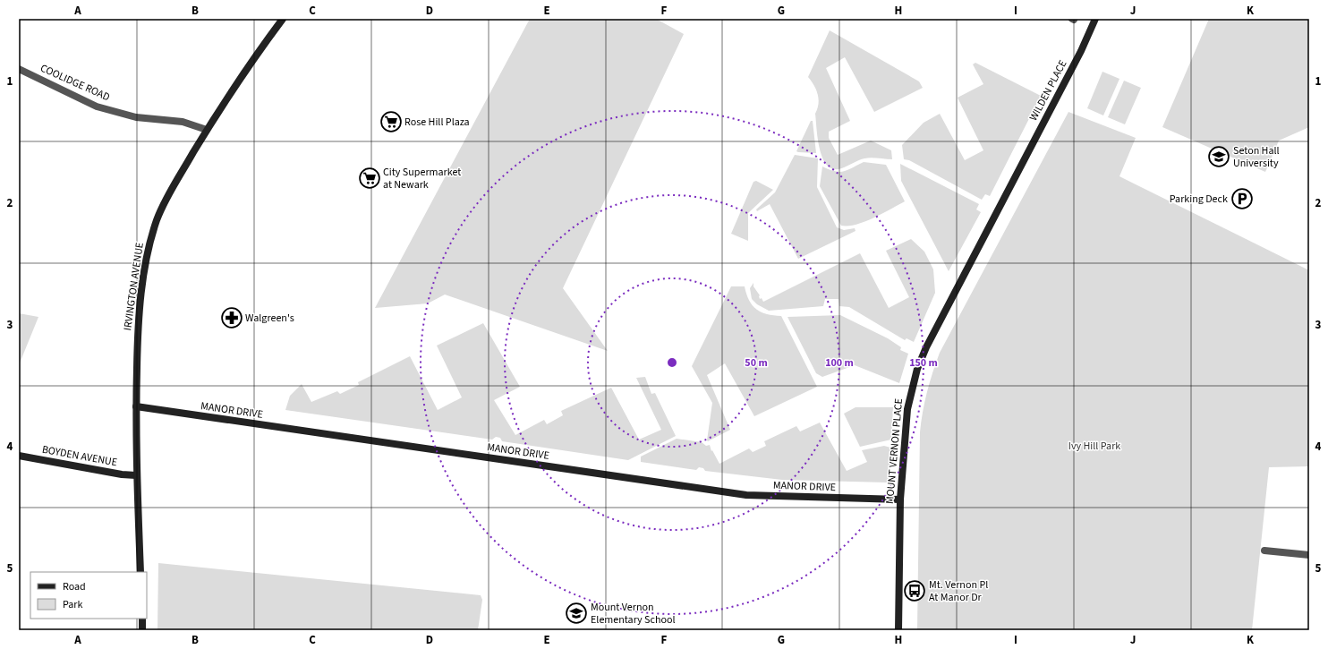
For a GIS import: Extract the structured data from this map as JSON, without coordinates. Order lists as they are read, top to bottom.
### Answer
{
  "streets": {
    "street": [
      "COOLIDGE ROAD",
      "WILDEN PLACE",
      "IRVINGTON AVENUE",
      "MANOR DRIVE",
      "MOUNT VERNON PLACE",
      "BOYDEN AVENUE"
    ]
  },
  "crossings": [
    ["COOLIDGE ROAD", "IRVINGTON AVENUE"],
    ["WILDEN PLACE", "MOUNT VERNON PLACE"],
    ["IRVINGTON AVENUE", "MANOR DRIVE"],
    ["IRVINGTON AVENUE", "BOYDEN AVENUE"],
    ["MANOR DRIVE", "MOUNT VERNON PLACE"]
  ],
  "parks": ["Ivy Hill Park"],
  "places": {
    "supermarket": ["Rose Hill Plaza", "City Supermarket at Newark"],
    "school or university": ["Seton Hall University", "Mount Vernon Elementary School"],
    "parking": ["Parking Deck"],
    "pharmacy": ["Walgreen's"],
    "bus stop": ["Mt. Vernon Pl At Manor Dr"]
  },
  "legend": ["Road", "Park"],
  "grid": {
    "columns": [
      "A",
      "B",
      "C",
      "D",
      "E",
      "F",
      "G",
      "H",
      "I",
      "J",
      "K"
    ],
    "rows": [
      "1",
      "2",
      "3",
      "4",
      "5"
    ]
  },
  "rings": ["50 m", "100 m", "150 m"]
}
